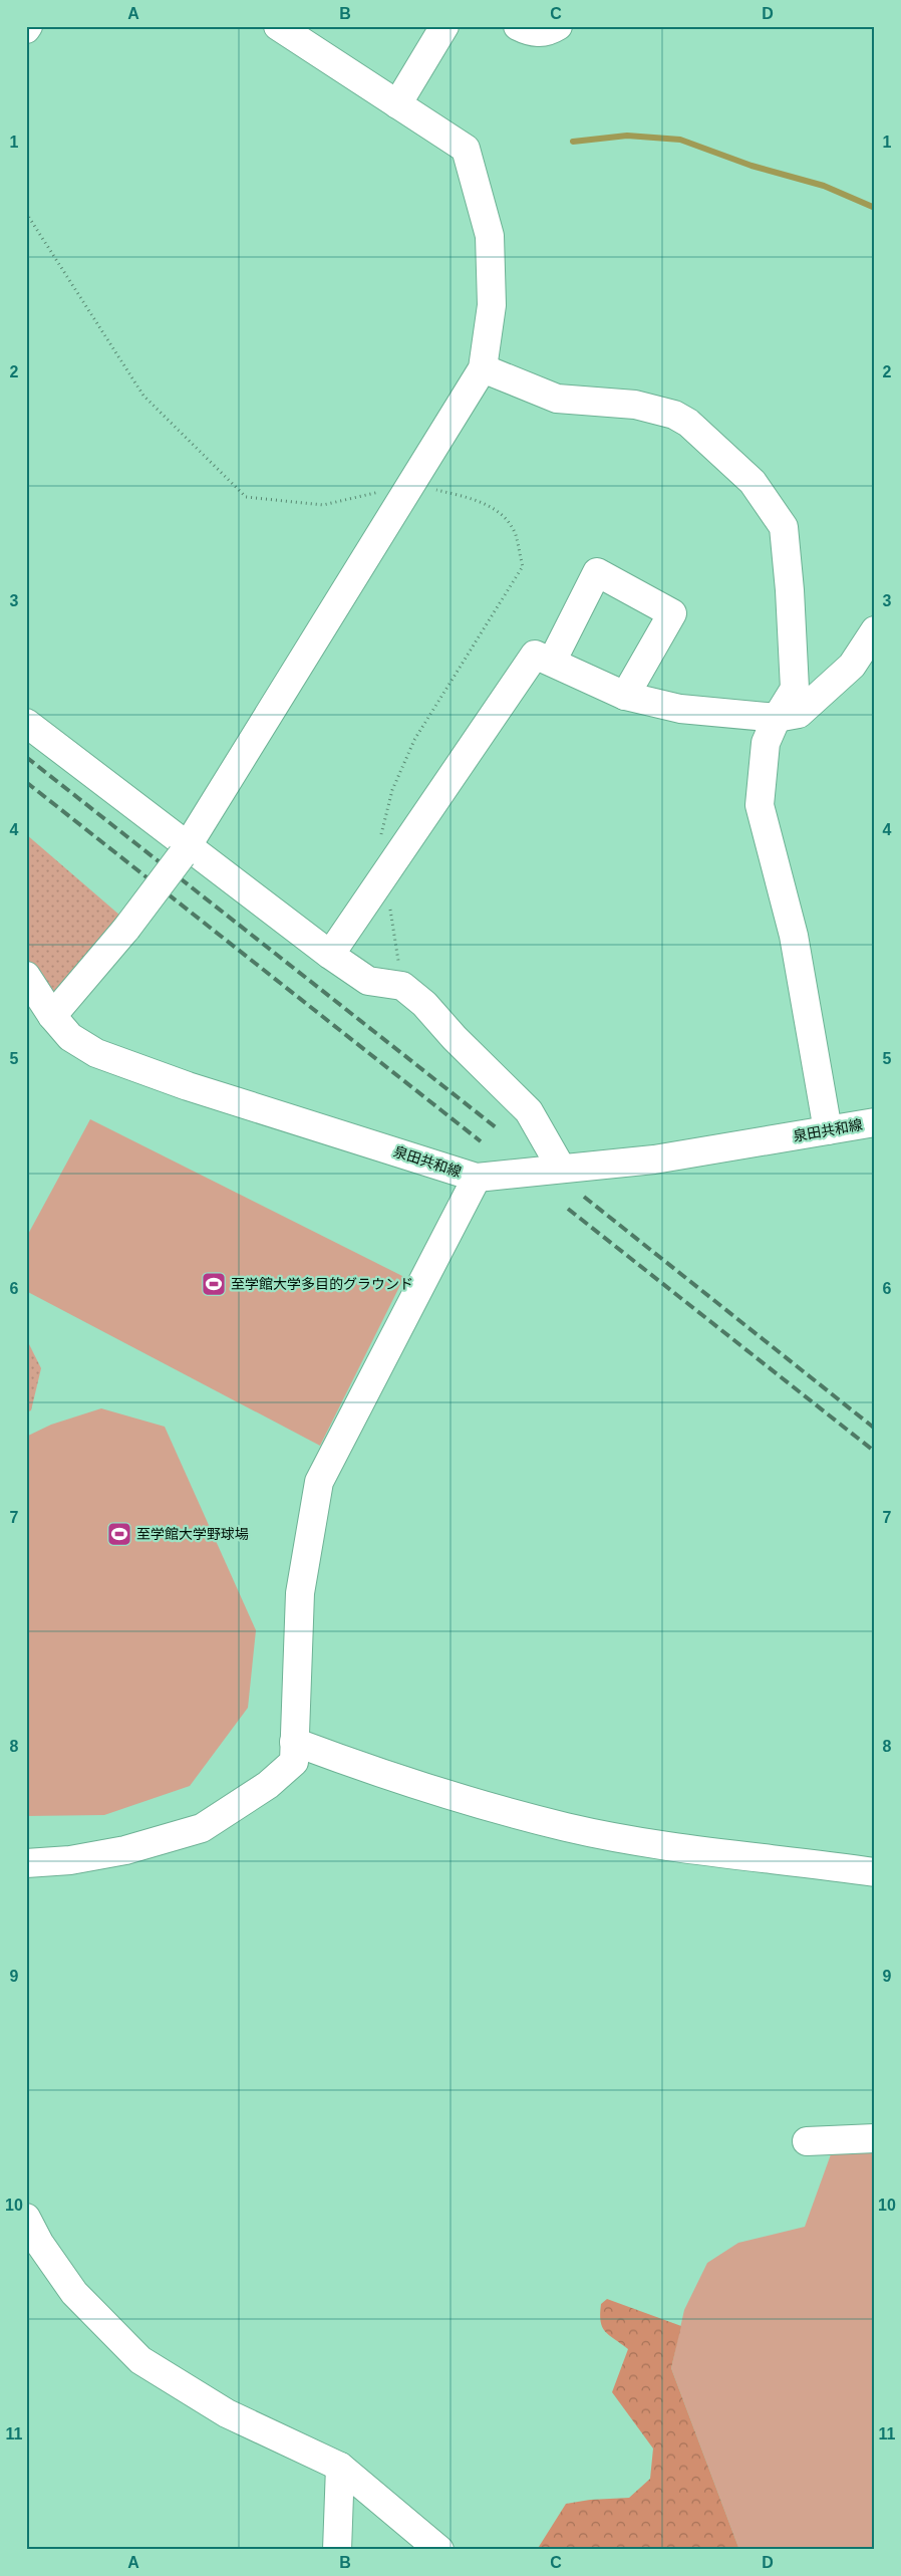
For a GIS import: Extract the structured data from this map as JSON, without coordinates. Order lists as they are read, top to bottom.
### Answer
{
  "streets": {
    "street": ["泉田共和線"]
  },
  "places": {
    "sports": ["至学館大学多目的グラウンド", "至学館大学野球場"]
  },
  "grid": {
    "columns": [
      "A",
      "B",
      "C",
      "D"
    ],
    "rows": [
      "1",
      "2",
      "3",
      "4",
      "5",
      "6",
      "7",
      "8",
      "9",
      "10",
      "11"
    ]
  }
}
